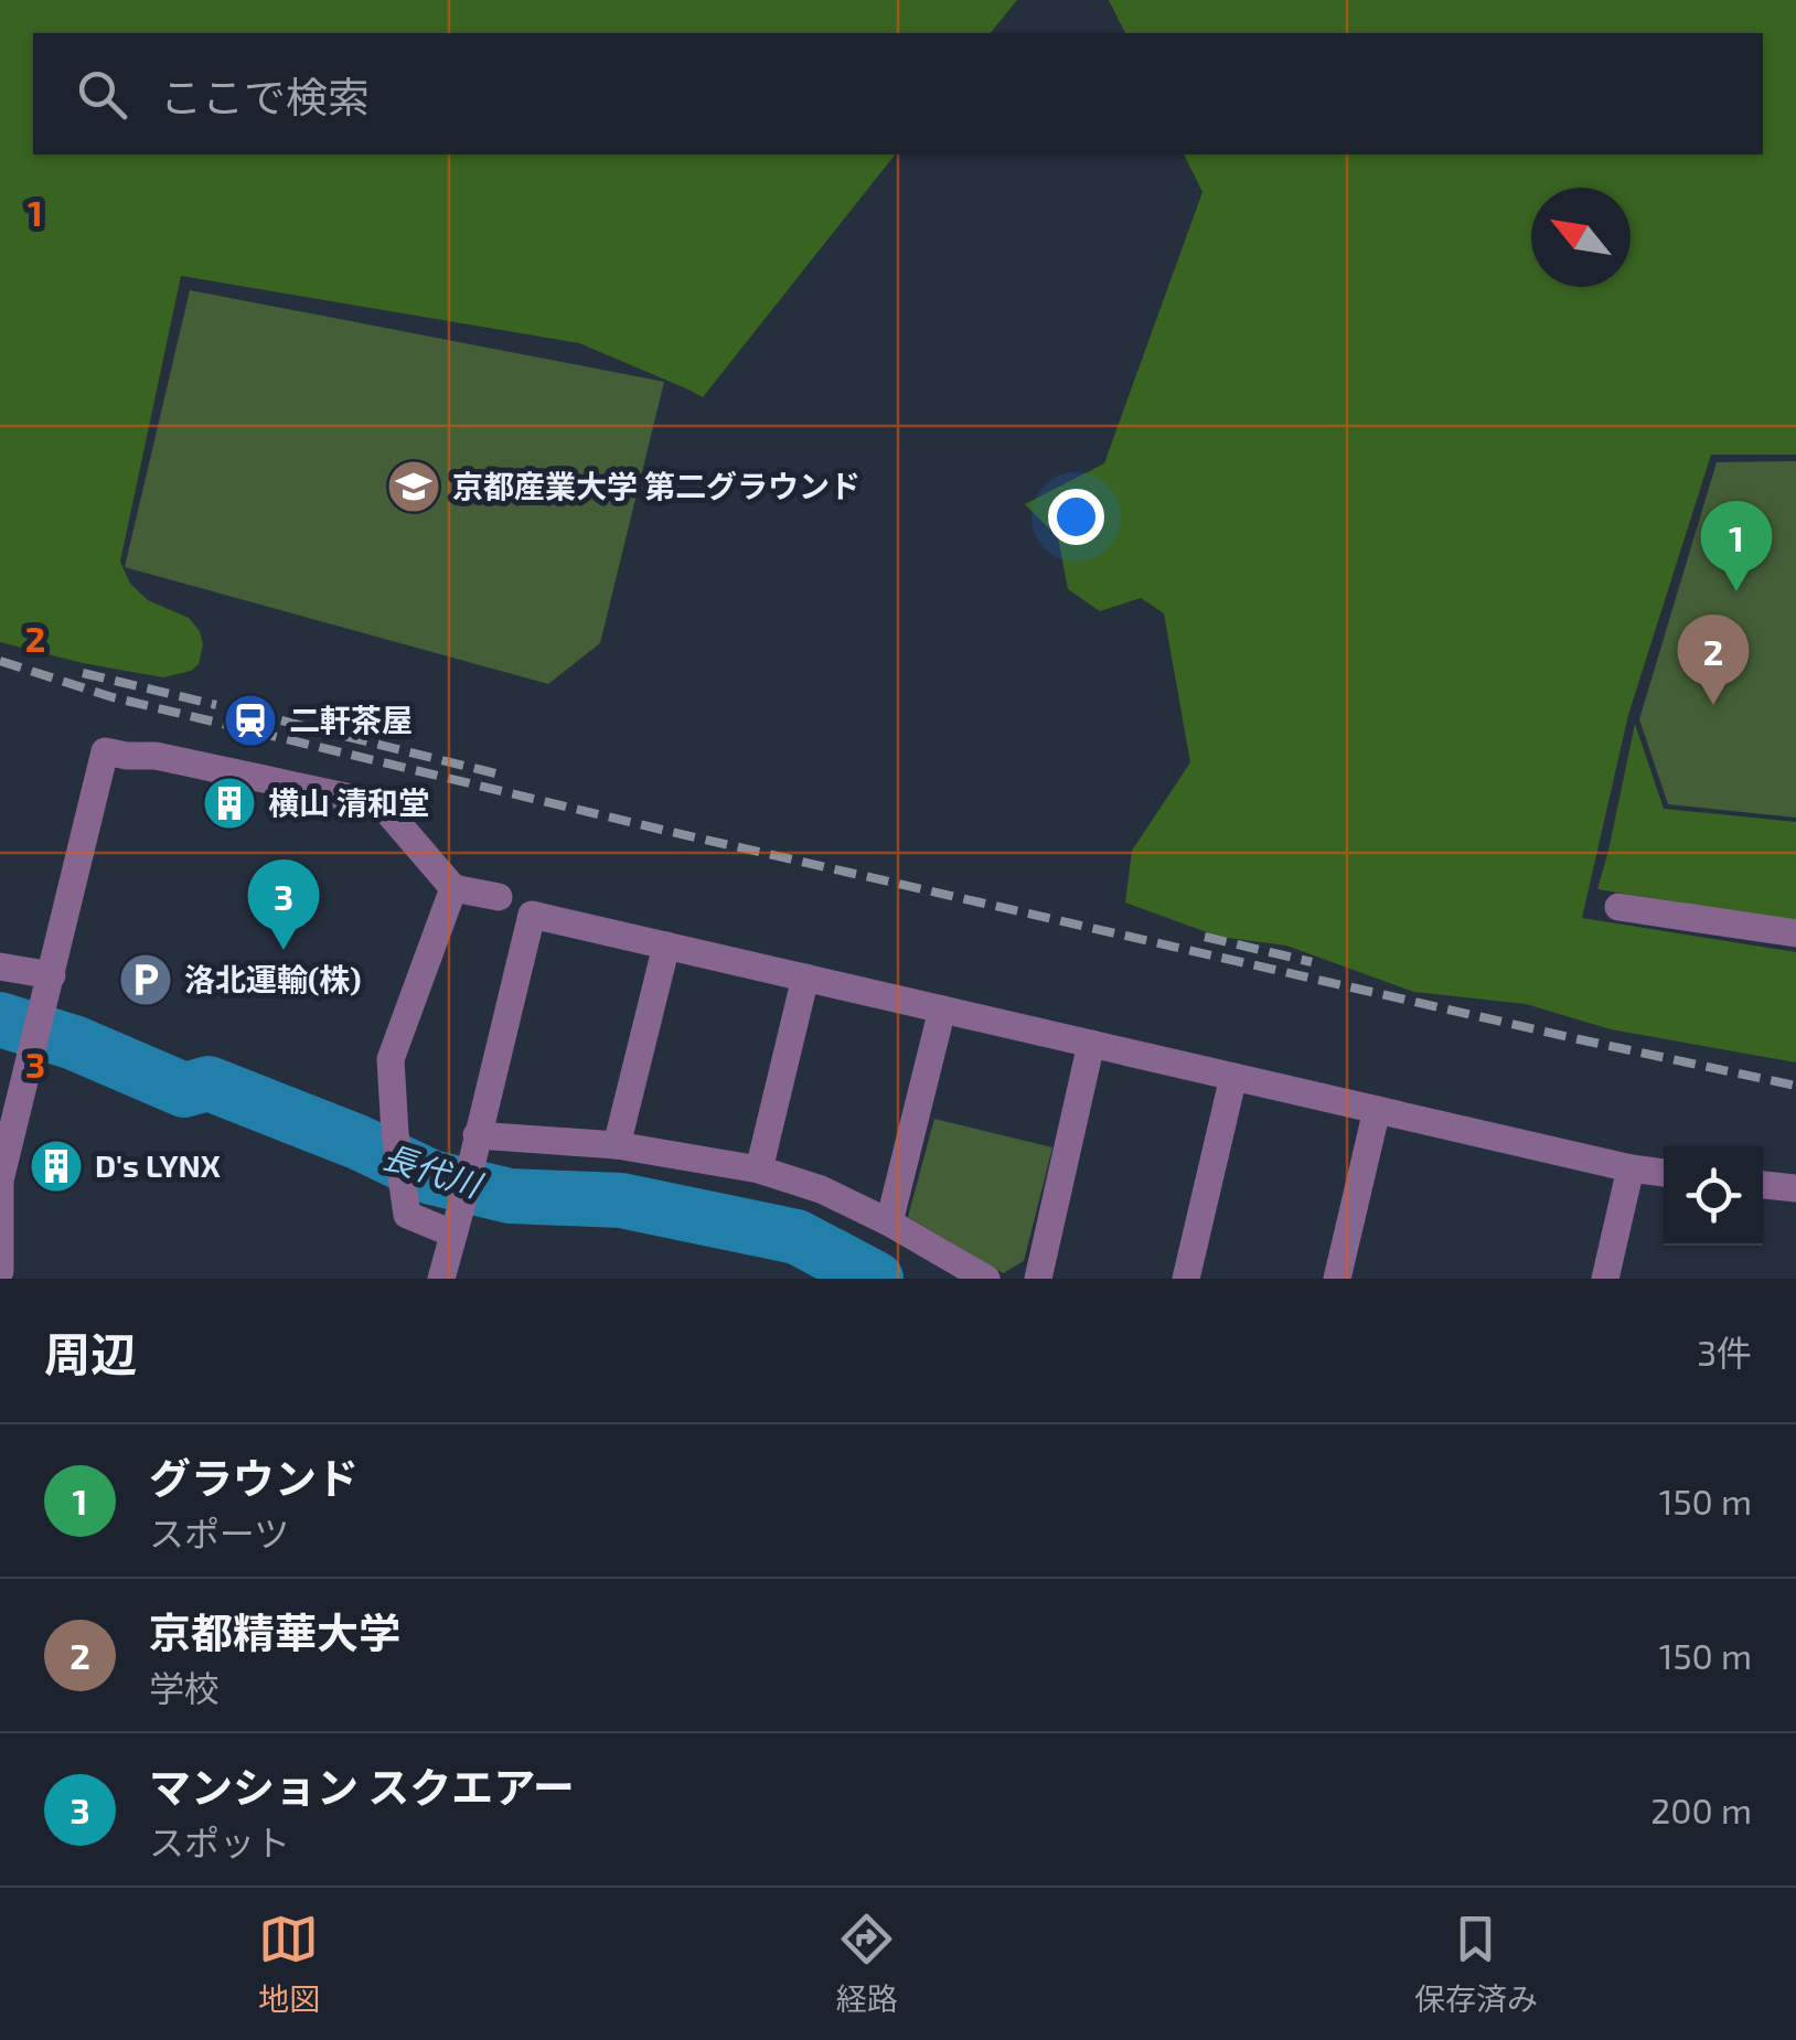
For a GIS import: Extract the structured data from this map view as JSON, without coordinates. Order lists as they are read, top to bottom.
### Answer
{
  "water": ["長代川"],
  "places": {
    "school or university": ["京都産業大学 第二グラウンド"],
    "station": ["二軒茶屋"],
    "building": ["横山 清和堂", "D's LYNX"],
    "parking": ["洛北運輸(株)"]
  },
  "north": "top left",
  "page": {
    "search": "ここで検索",
    "pins": ["1", "2", "3"],
    "heading": ["周辺", "3件"],
    "list": [
      {
        "mark": "1",
        "name": "グラウンド",
        "note": "スポーツ",
        "value": "150 m"
      },
      {
        "mark": "2",
        "name": "京都精華大学",
        "note": "学校",
        "value": "150 m"
      },
      {
        "mark": "3",
        "name": "マンション スクエアー",
        "note": "スポット",
        "value": "200 m"
      }
    ],
    "nav": ["地図", "経路", "保存済み"]
  },
  "grid": {
    "rows": ["1", "2", "3"]
  }
}
